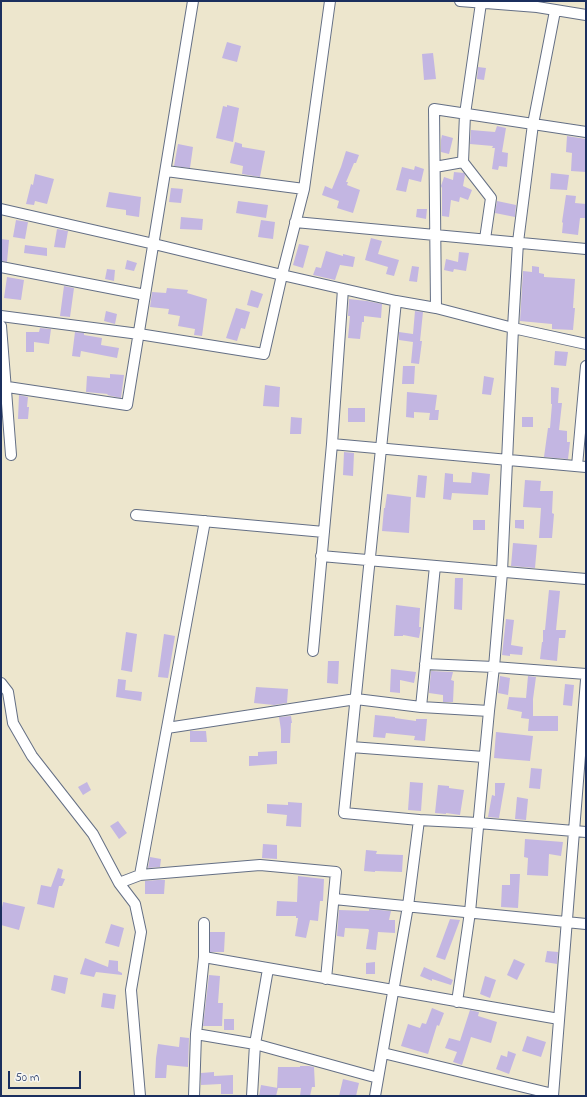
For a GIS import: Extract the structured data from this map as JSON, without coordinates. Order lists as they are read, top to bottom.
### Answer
{
  "scale_bar": "50 m"
}
